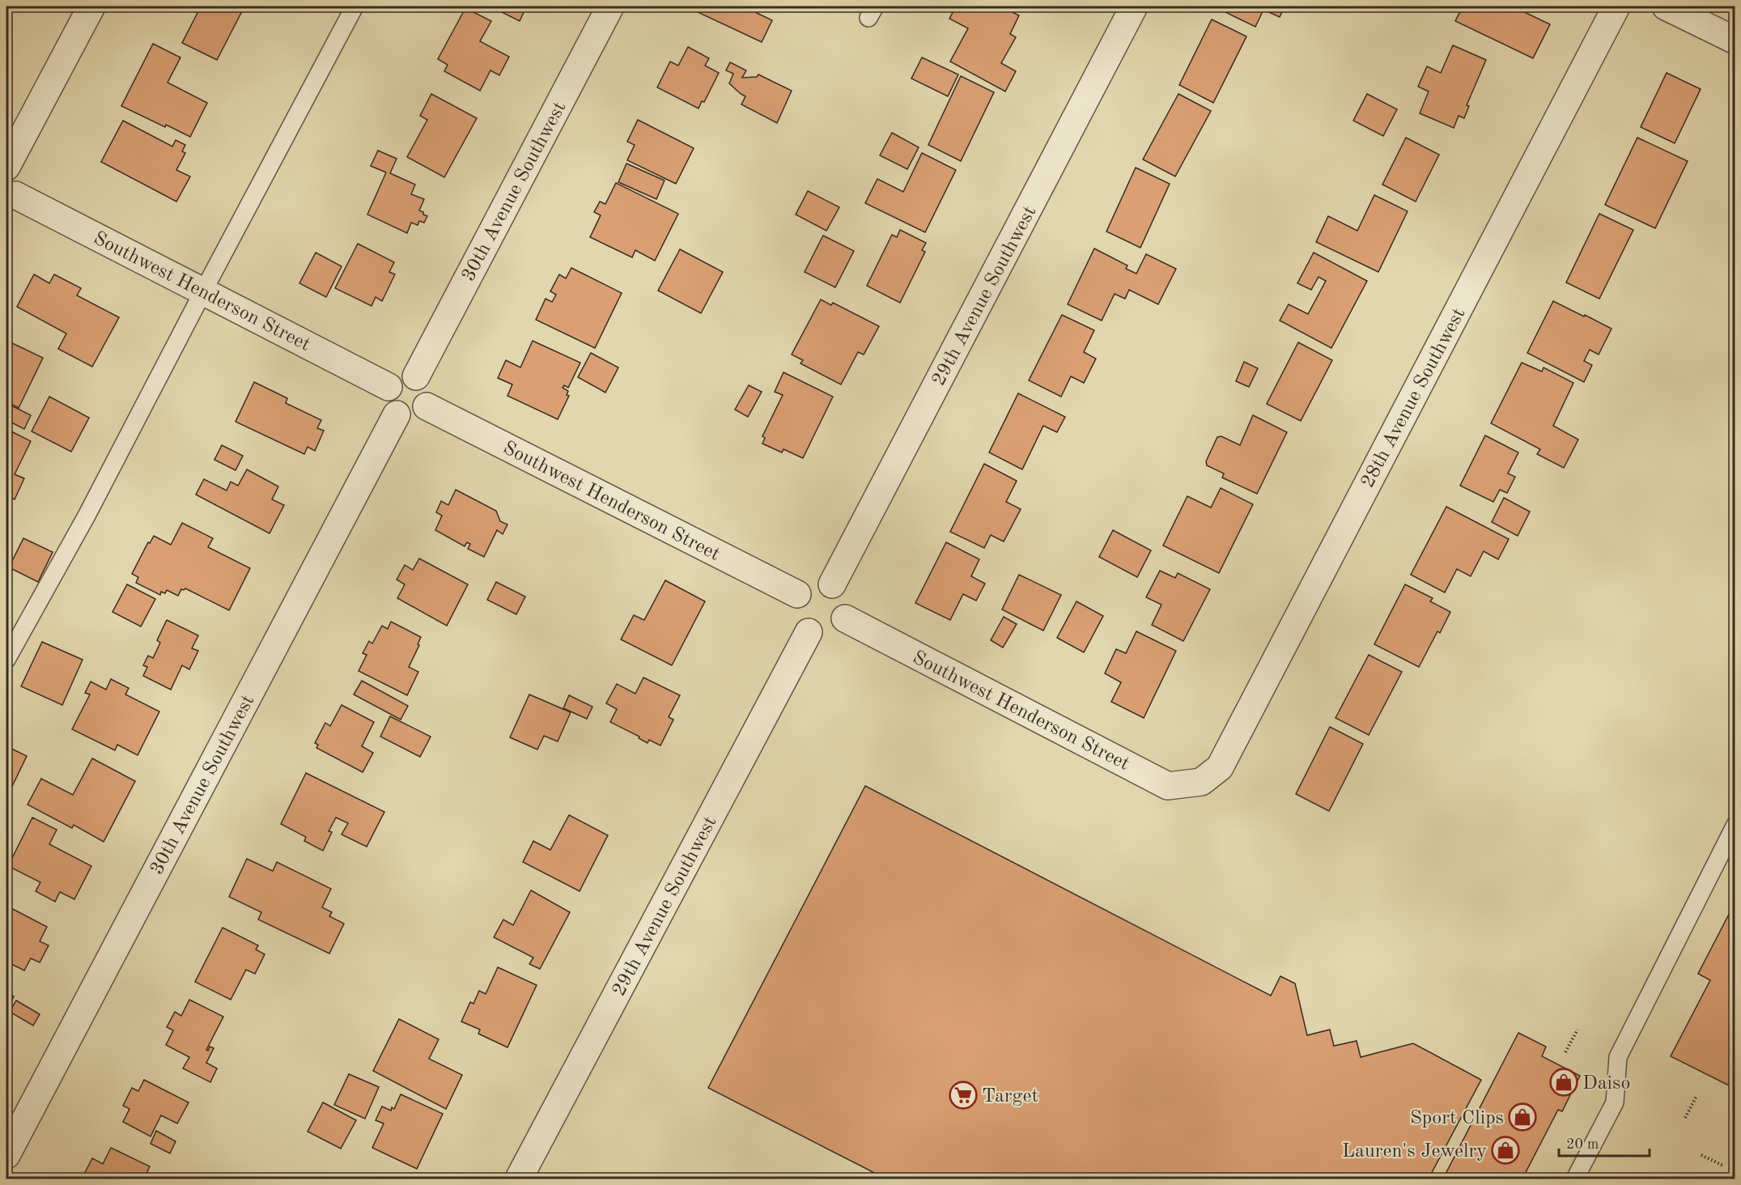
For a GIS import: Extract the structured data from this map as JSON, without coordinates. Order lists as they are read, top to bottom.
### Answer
{
  "streets": {
    "street": [
      "30th Avenue Southwest",
      "Southwest Henderson Street",
      "29th Avenue Southwest",
      "28th Avenue Southwest"
    ]
  },
  "crossings": [
    ["30th Avenue Southwest", "Southwest Henderson Street"],
    ["Southwest Henderson Street", "29th Avenue Southwest"],
    ["Southwest Henderson Street", "28th Avenue Southwest"]
  ],
  "places": {
    "shop": ["Daiso", "Sport Clips", "Lauren's Jewelry"],
    "supermarket": ["Target"]
  },
  "scale_bar": "20 m"
}
